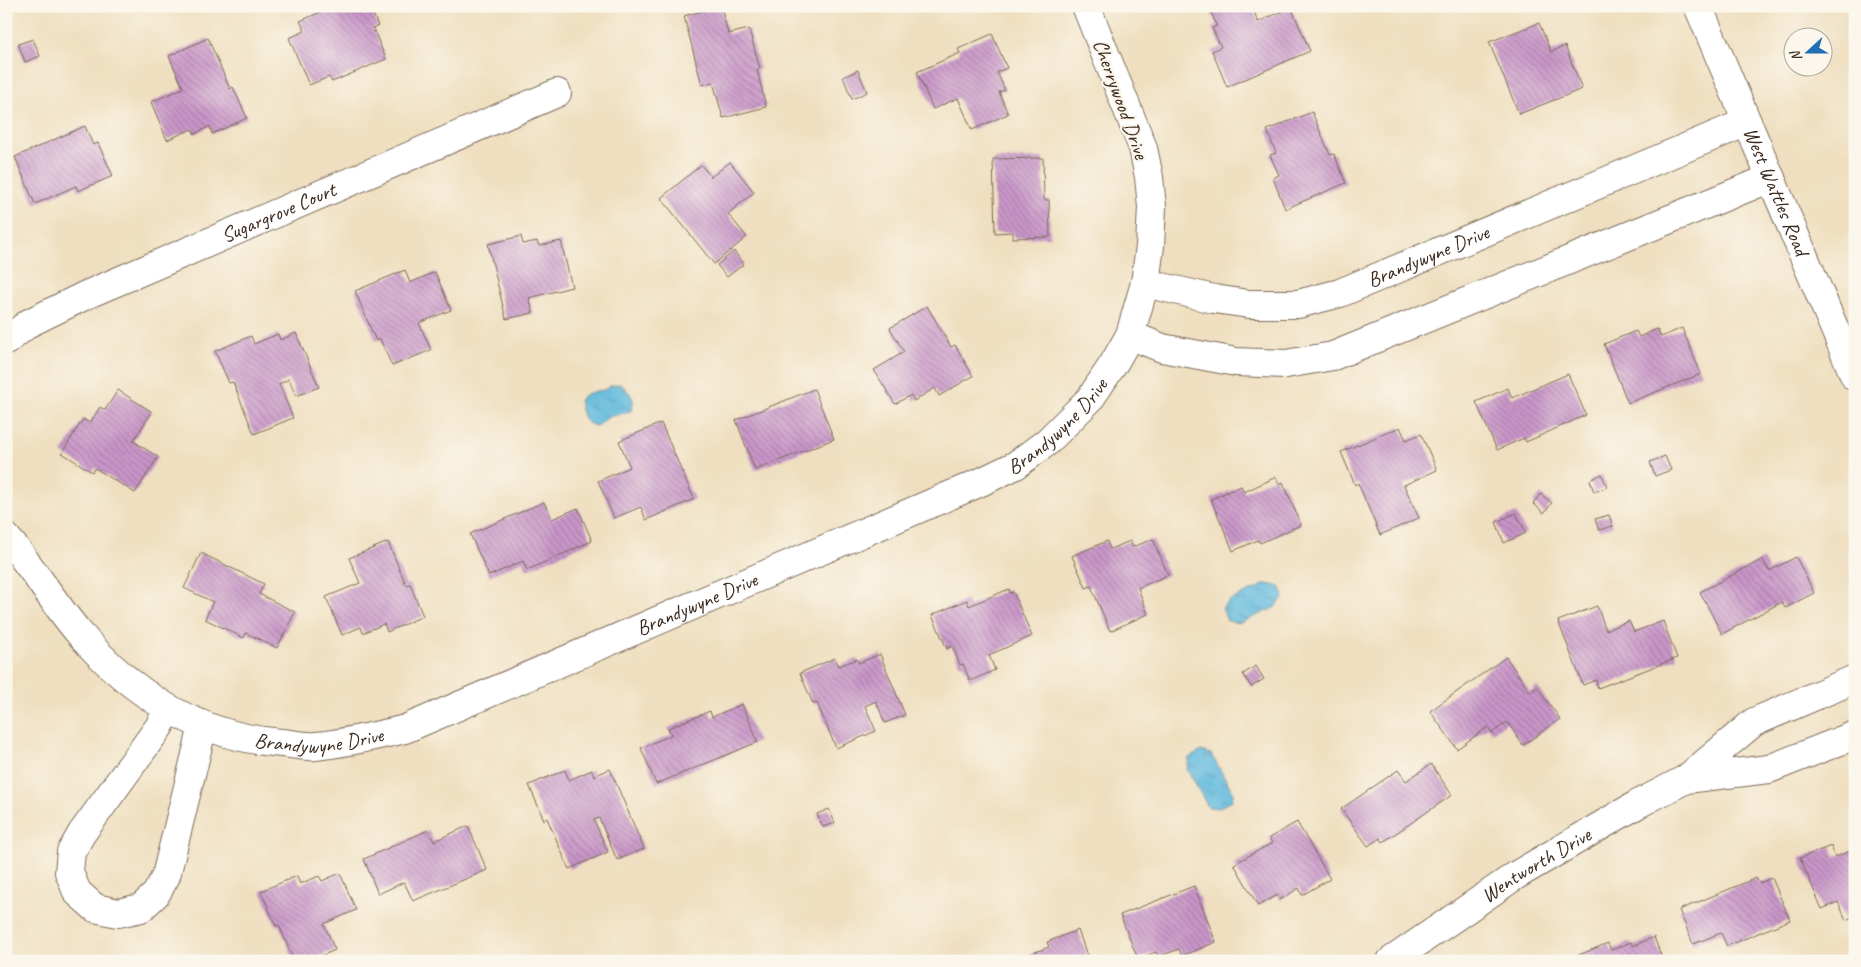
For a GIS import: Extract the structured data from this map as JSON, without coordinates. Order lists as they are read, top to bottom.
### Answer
{
  "streets": {
    "street": [
      "Cherrywood Drive",
      "West Wattles Road",
      "Sugargrove Court",
      "Brandywyne Drive",
      "Wentworth Drive"
    ]
  },
  "crossings": [
    ["Cherrywood Drive", "Brandywyne Drive"],
    ["West Wattles Road", "Brandywyne Drive"]
  ],
  "north": "left"
}
